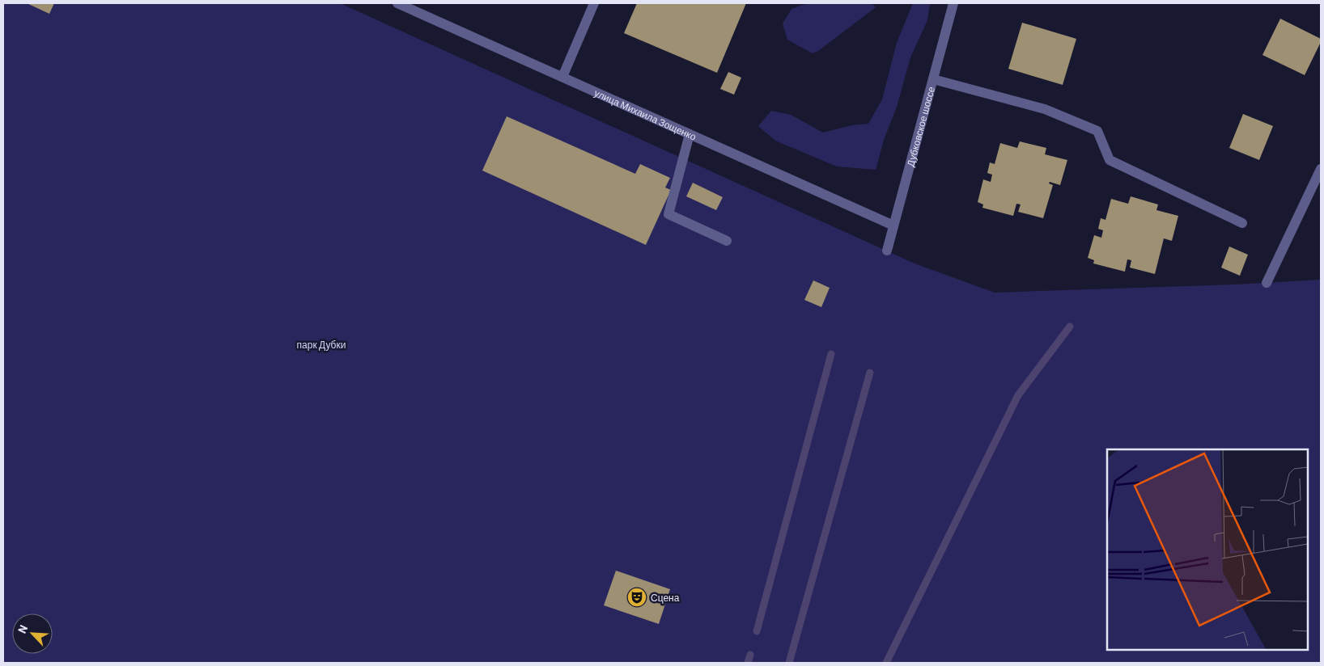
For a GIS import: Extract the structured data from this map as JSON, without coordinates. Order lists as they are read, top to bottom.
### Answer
{
  "streets": {
    "street": ["улица Михаила Зощенко", "Дубковское шоссе"]
  },
  "crossings": [
    ["улица Михаила Зощенко", "Дубковское шоссе"]
  ],
  "parks": ["парк Дубки"],
  "places": {
    "theatre": ["Сцена"]
  },
  "north": "top left"
}
